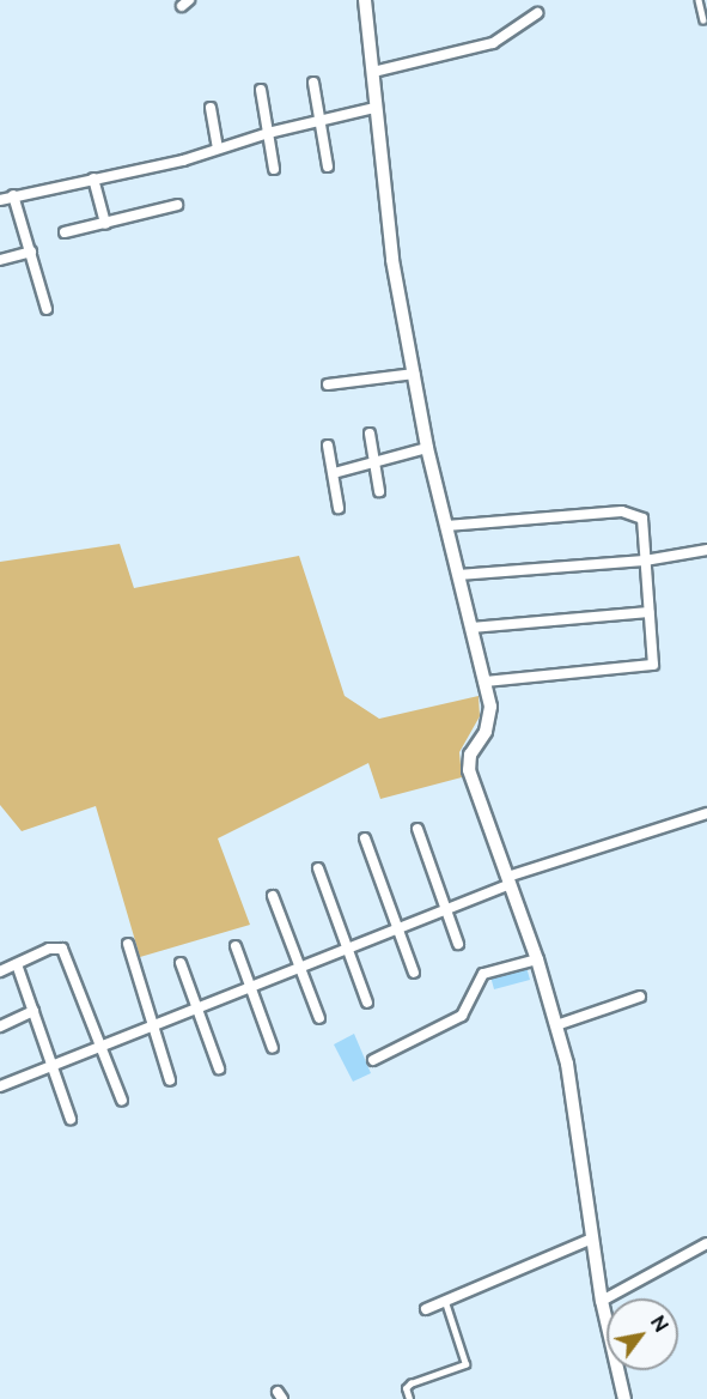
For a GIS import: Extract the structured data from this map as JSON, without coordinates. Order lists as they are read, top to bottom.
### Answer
{
  "north": "top right"
}
